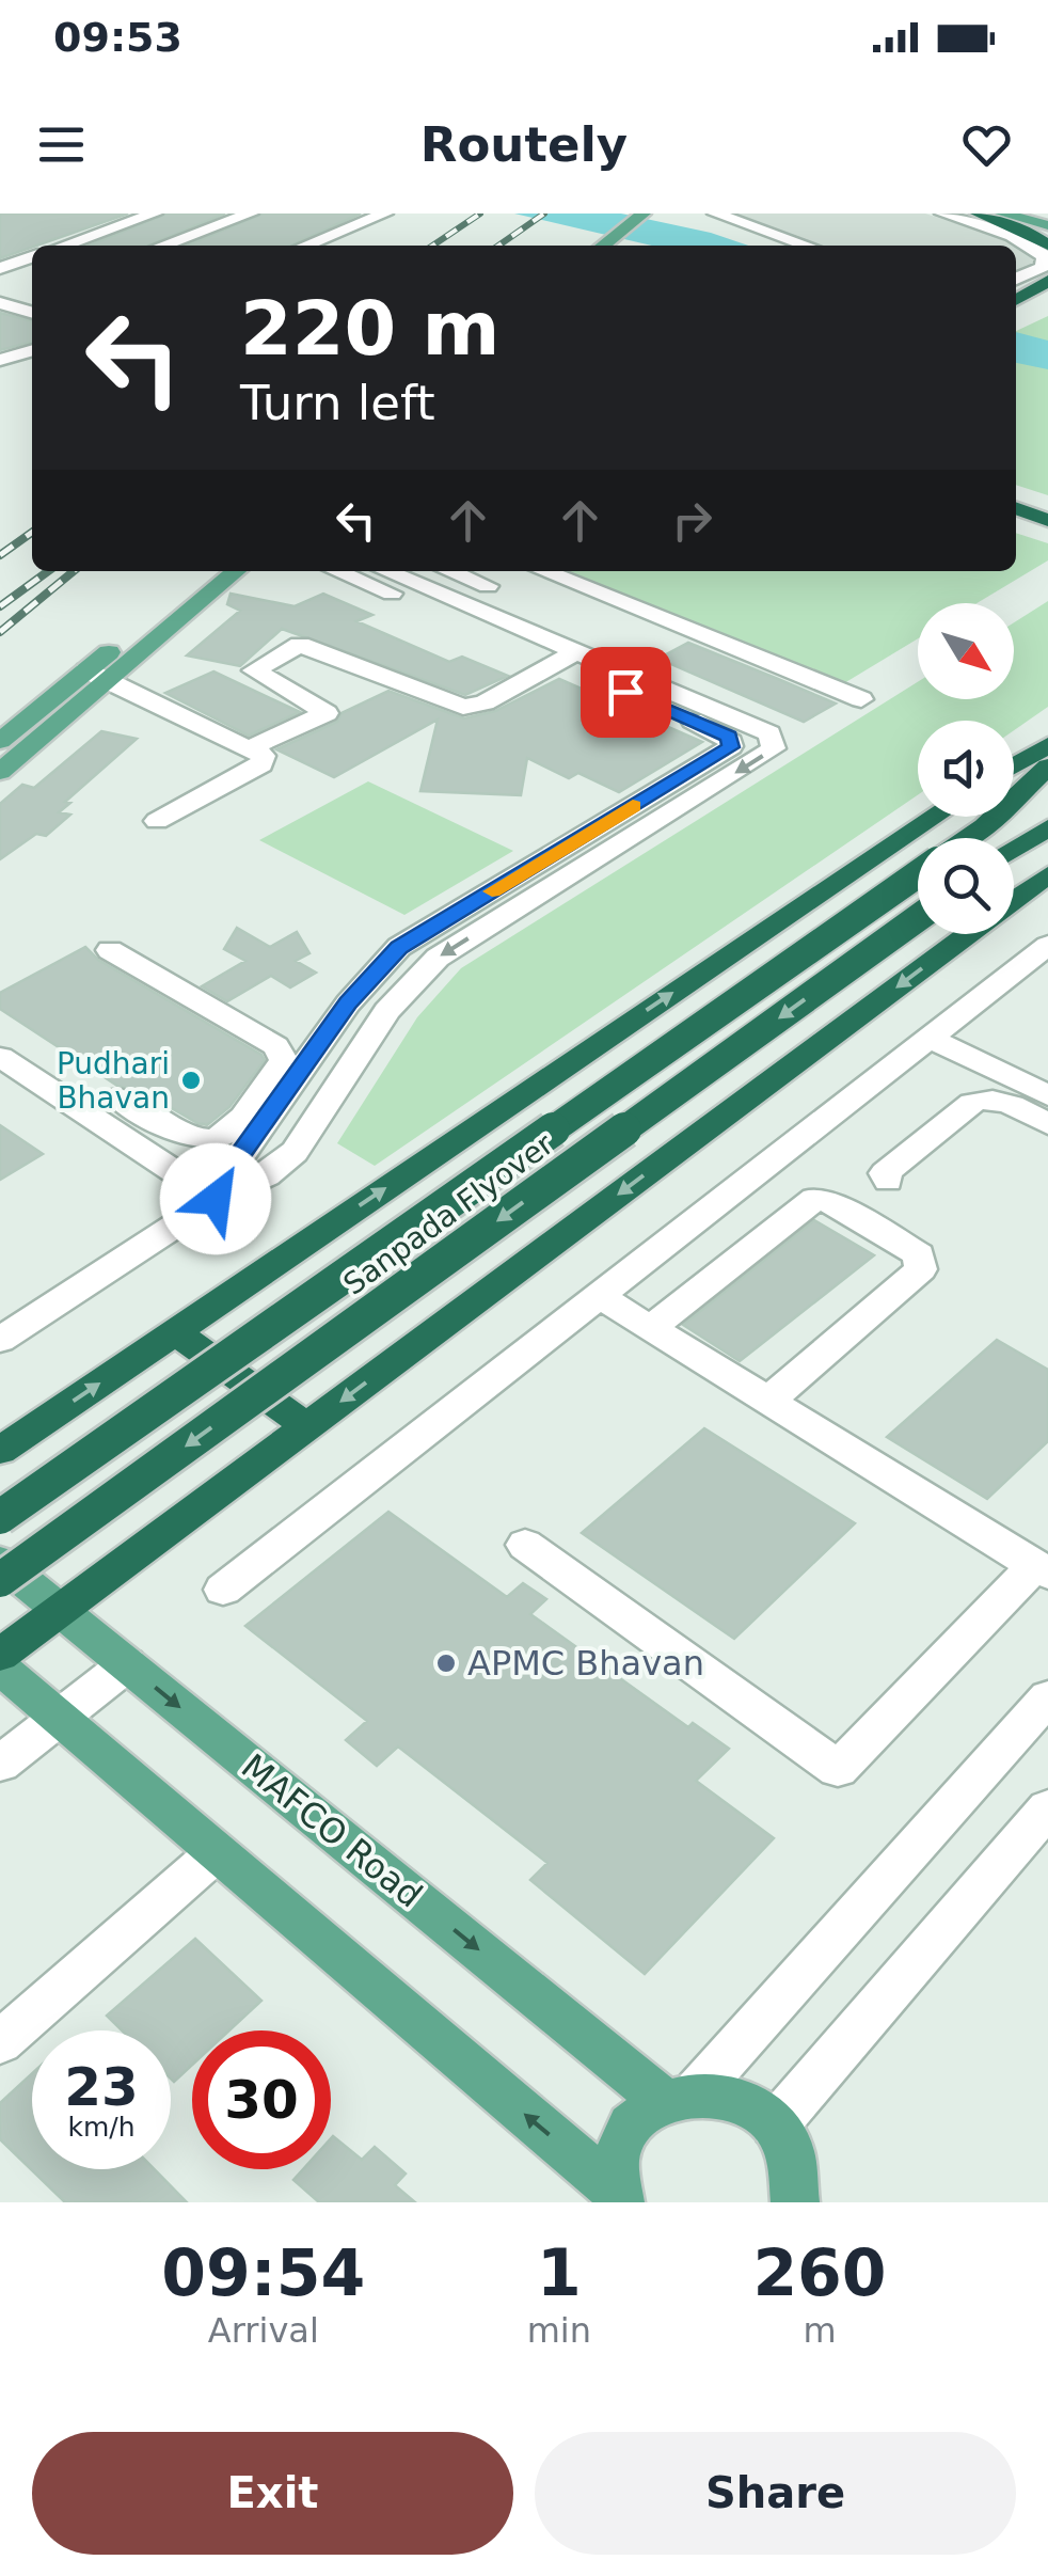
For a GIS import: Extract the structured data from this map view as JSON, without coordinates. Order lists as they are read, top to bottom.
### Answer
{
  "streets": {
    "highway": ["Sanpada Flyover"],
    "main road": ["MAFCO Road"]
  },
  "places": ["Pudhari Bhavan", "APMC Bhavan"],
  "north": "bottom right",
  "page": {
    "status": "09:53",
    "header": "Routely",
    "turn": ["220 m", "Turn left"],
    "speed": "23 km/h",
    "limit": "30",
    "eta": [
      "09:54",
      "Arrival",
      "1",
      "min",
      "260",
      "m"
    ],
    "buttons": ["Exit", "Share"]
  }
}
